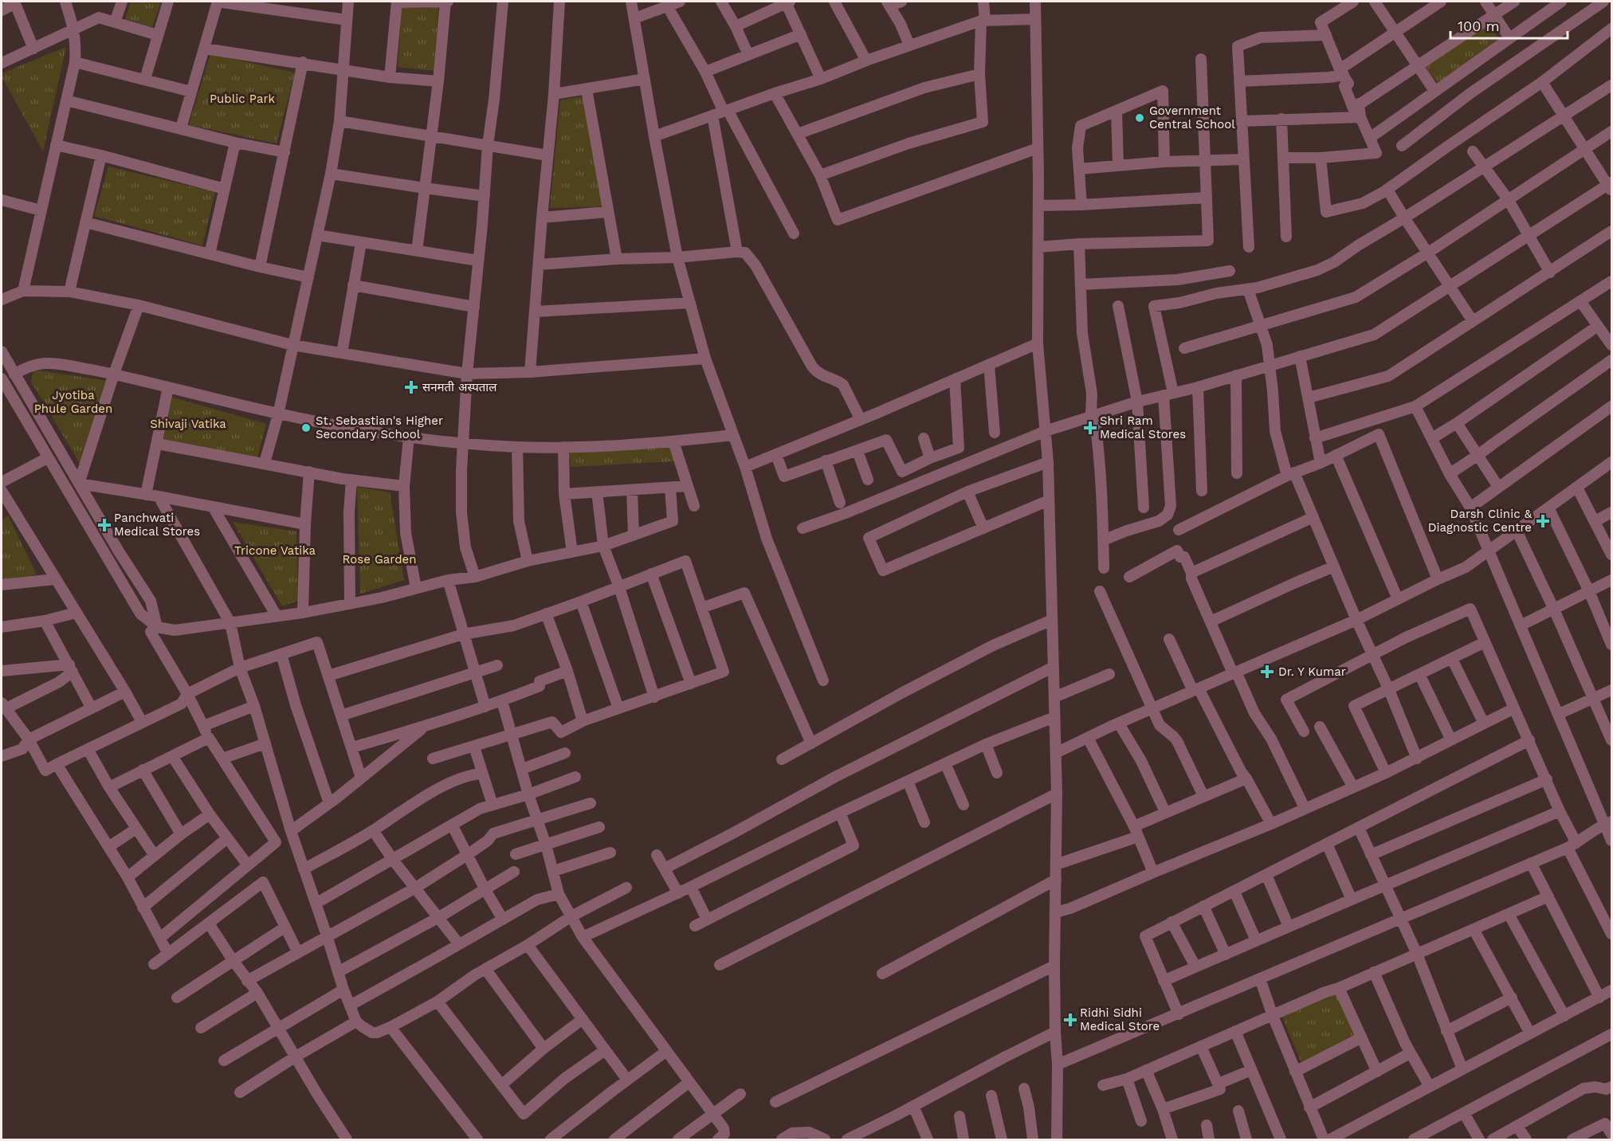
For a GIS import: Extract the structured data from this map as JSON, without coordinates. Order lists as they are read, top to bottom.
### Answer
{
  "parks": [
    "Public Park",
    "Jyotiba Phule Garden",
    "Shivaji Vatika",
    "Tricone Vatika",
    "Rose Garden"
  ],
  "places": {
    "other": ["Government Central School", "St. Sebastian's Higher Secondary School"],
    "health": [
      "सनमती अस्पताल",
      "Shri Ram Medical Stores",
      "Darsh Clinic & Diagnostic Centre",
      "Panchwati Medical Stores",
      "Dr. Y Kumar",
      "Ridhi Sidhi Medical Store"
    ]
  },
  "scale_bar": "100 m"
}
